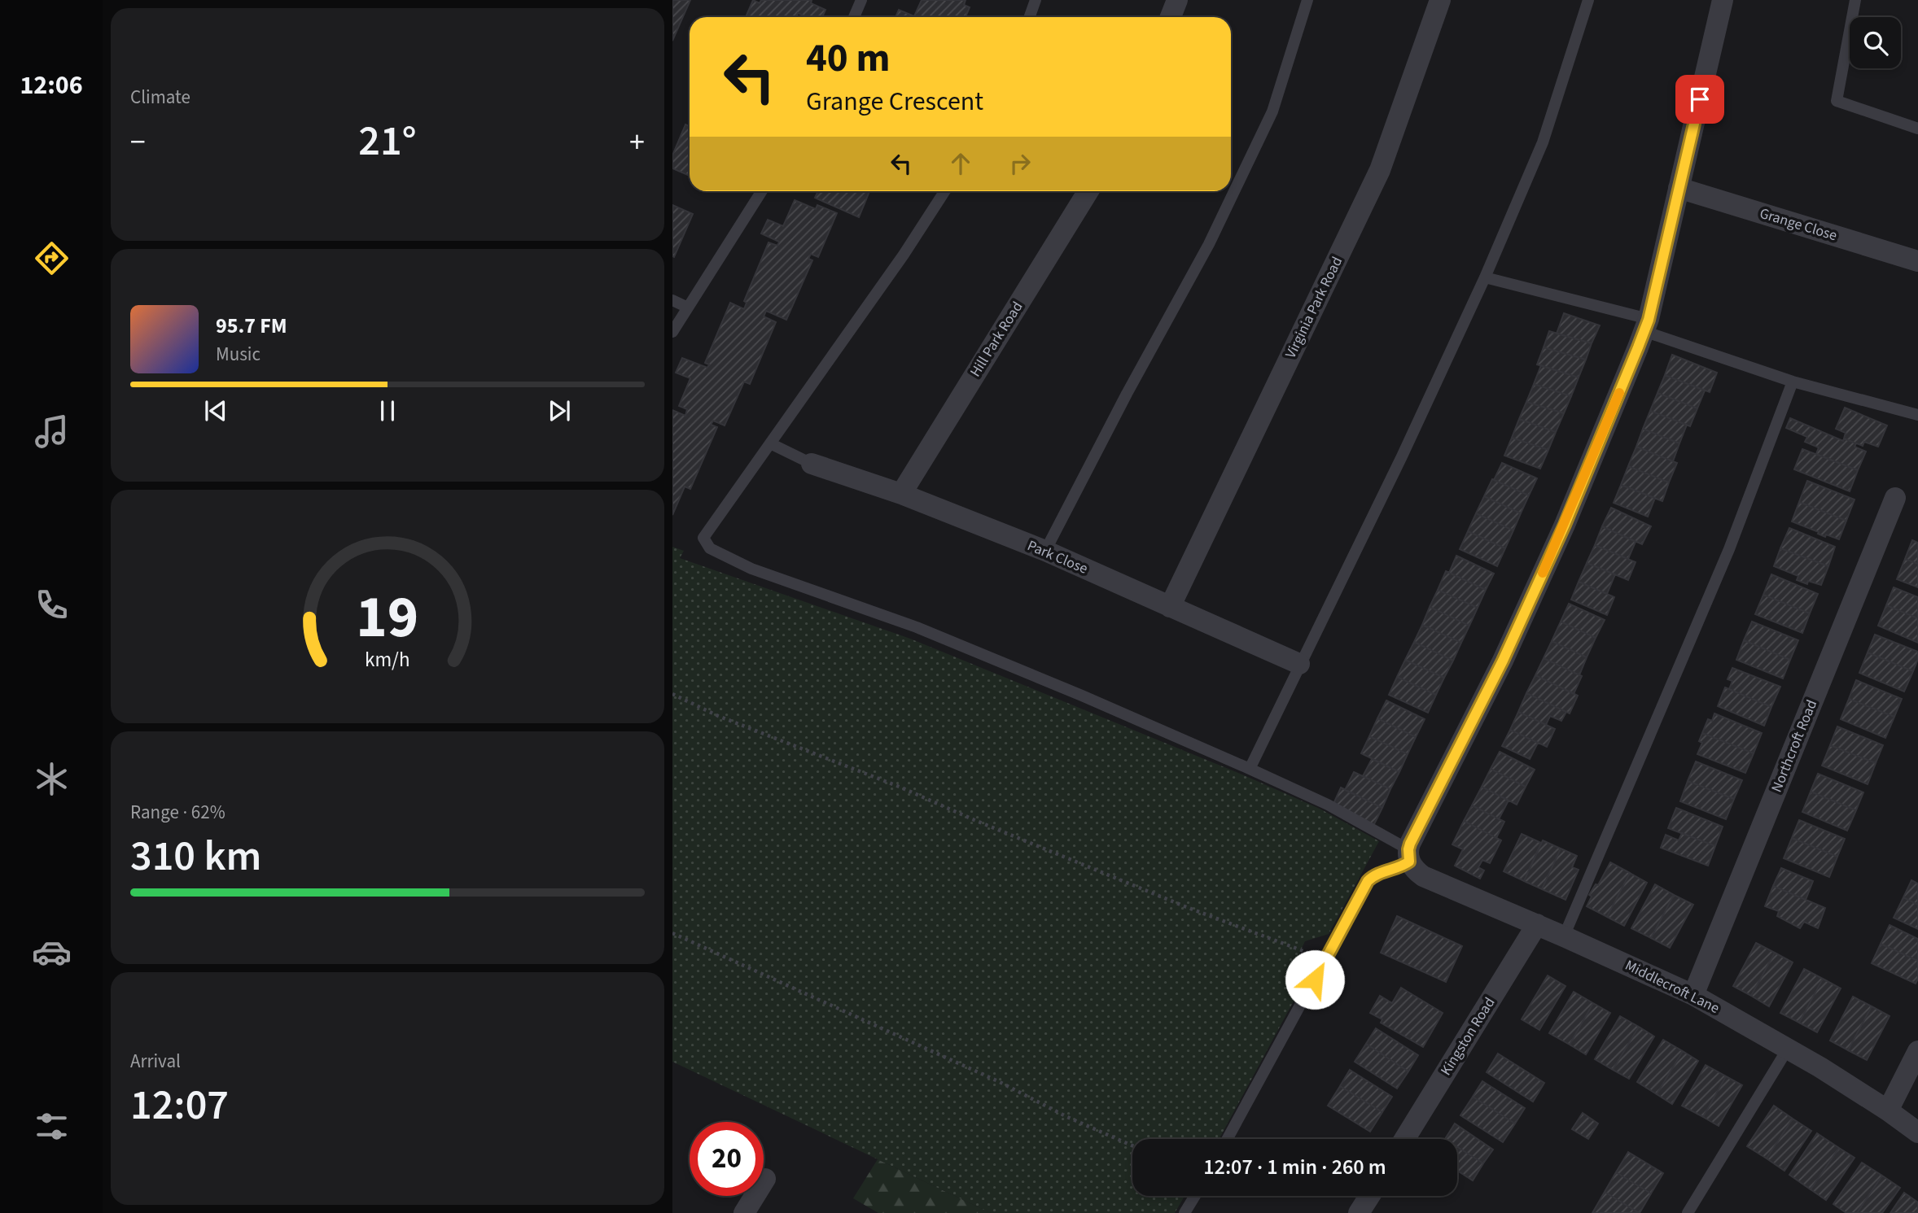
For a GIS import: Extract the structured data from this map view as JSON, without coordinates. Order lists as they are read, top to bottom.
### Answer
{
  "streets": {
    "street": [
      "Grange Close",
      "Virginia Park Road",
      "Hill Park Road",
      "Park Close",
      "Northcroft Road",
      "Middlecroft Lane",
      "Kingston Road"
    ]
  },
  "crossings": [
    ["Virginia Park Road", "Park Close"],
    ["Hill Park Road", "Park Close"],
    ["Northcroft Road", "Middlecroft Lane"],
    ["Middlecroft Lane", "Kingston Road"]
  ],
  "page": {
    "tabs": "12:06",
    "tile": [
      "Climate",
      ["Range · 62%", "310 km"],
      ["Arrival", "12:07"]
    ],
    "turn": ["40 m", "Grange Crescent"],
    "heat": ["−", "21°", "+"],
    "song": ["95.7 FM", "Music"],
    "limit": "20",
    "trip": "12:07 · 1 min · 260 m",
    "gauge": ["19", "km/h"]
  }
}
